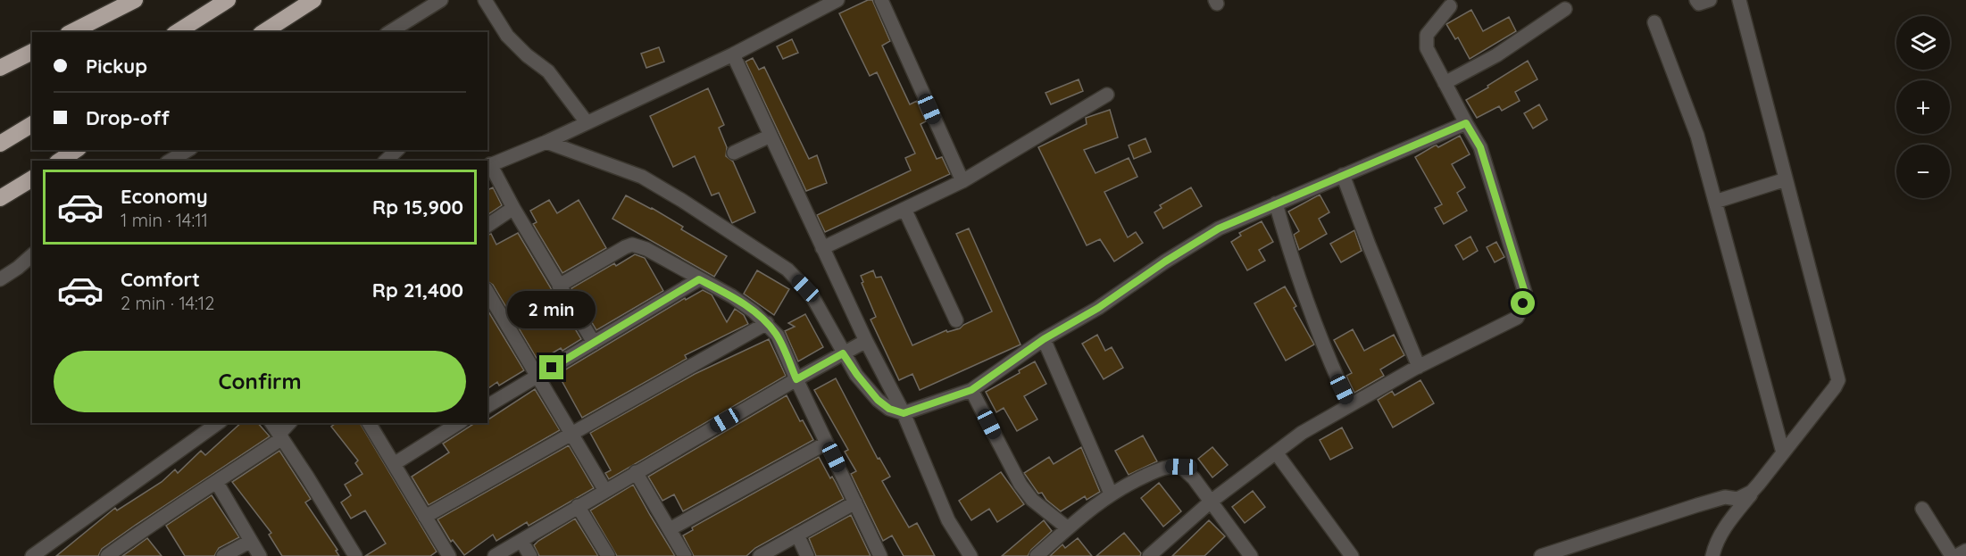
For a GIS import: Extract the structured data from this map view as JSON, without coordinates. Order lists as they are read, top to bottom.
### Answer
{
  "page": {
    "map_buttons": ["+", "−"],
    "banner": ["Pickup", "Drop-off"],
    "list": [
      {
        "name": "Economy",
        "note": "1 min · 14:11",
        "value": "Rp 15,900"
      },
      {
        "name": "Comfort",
        "note": "2 min · 14:12",
        "value": "Rp 21,400"
      }
    ],
    "bubble": "2 min",
    "buttons": "Confirm"
  }
}
